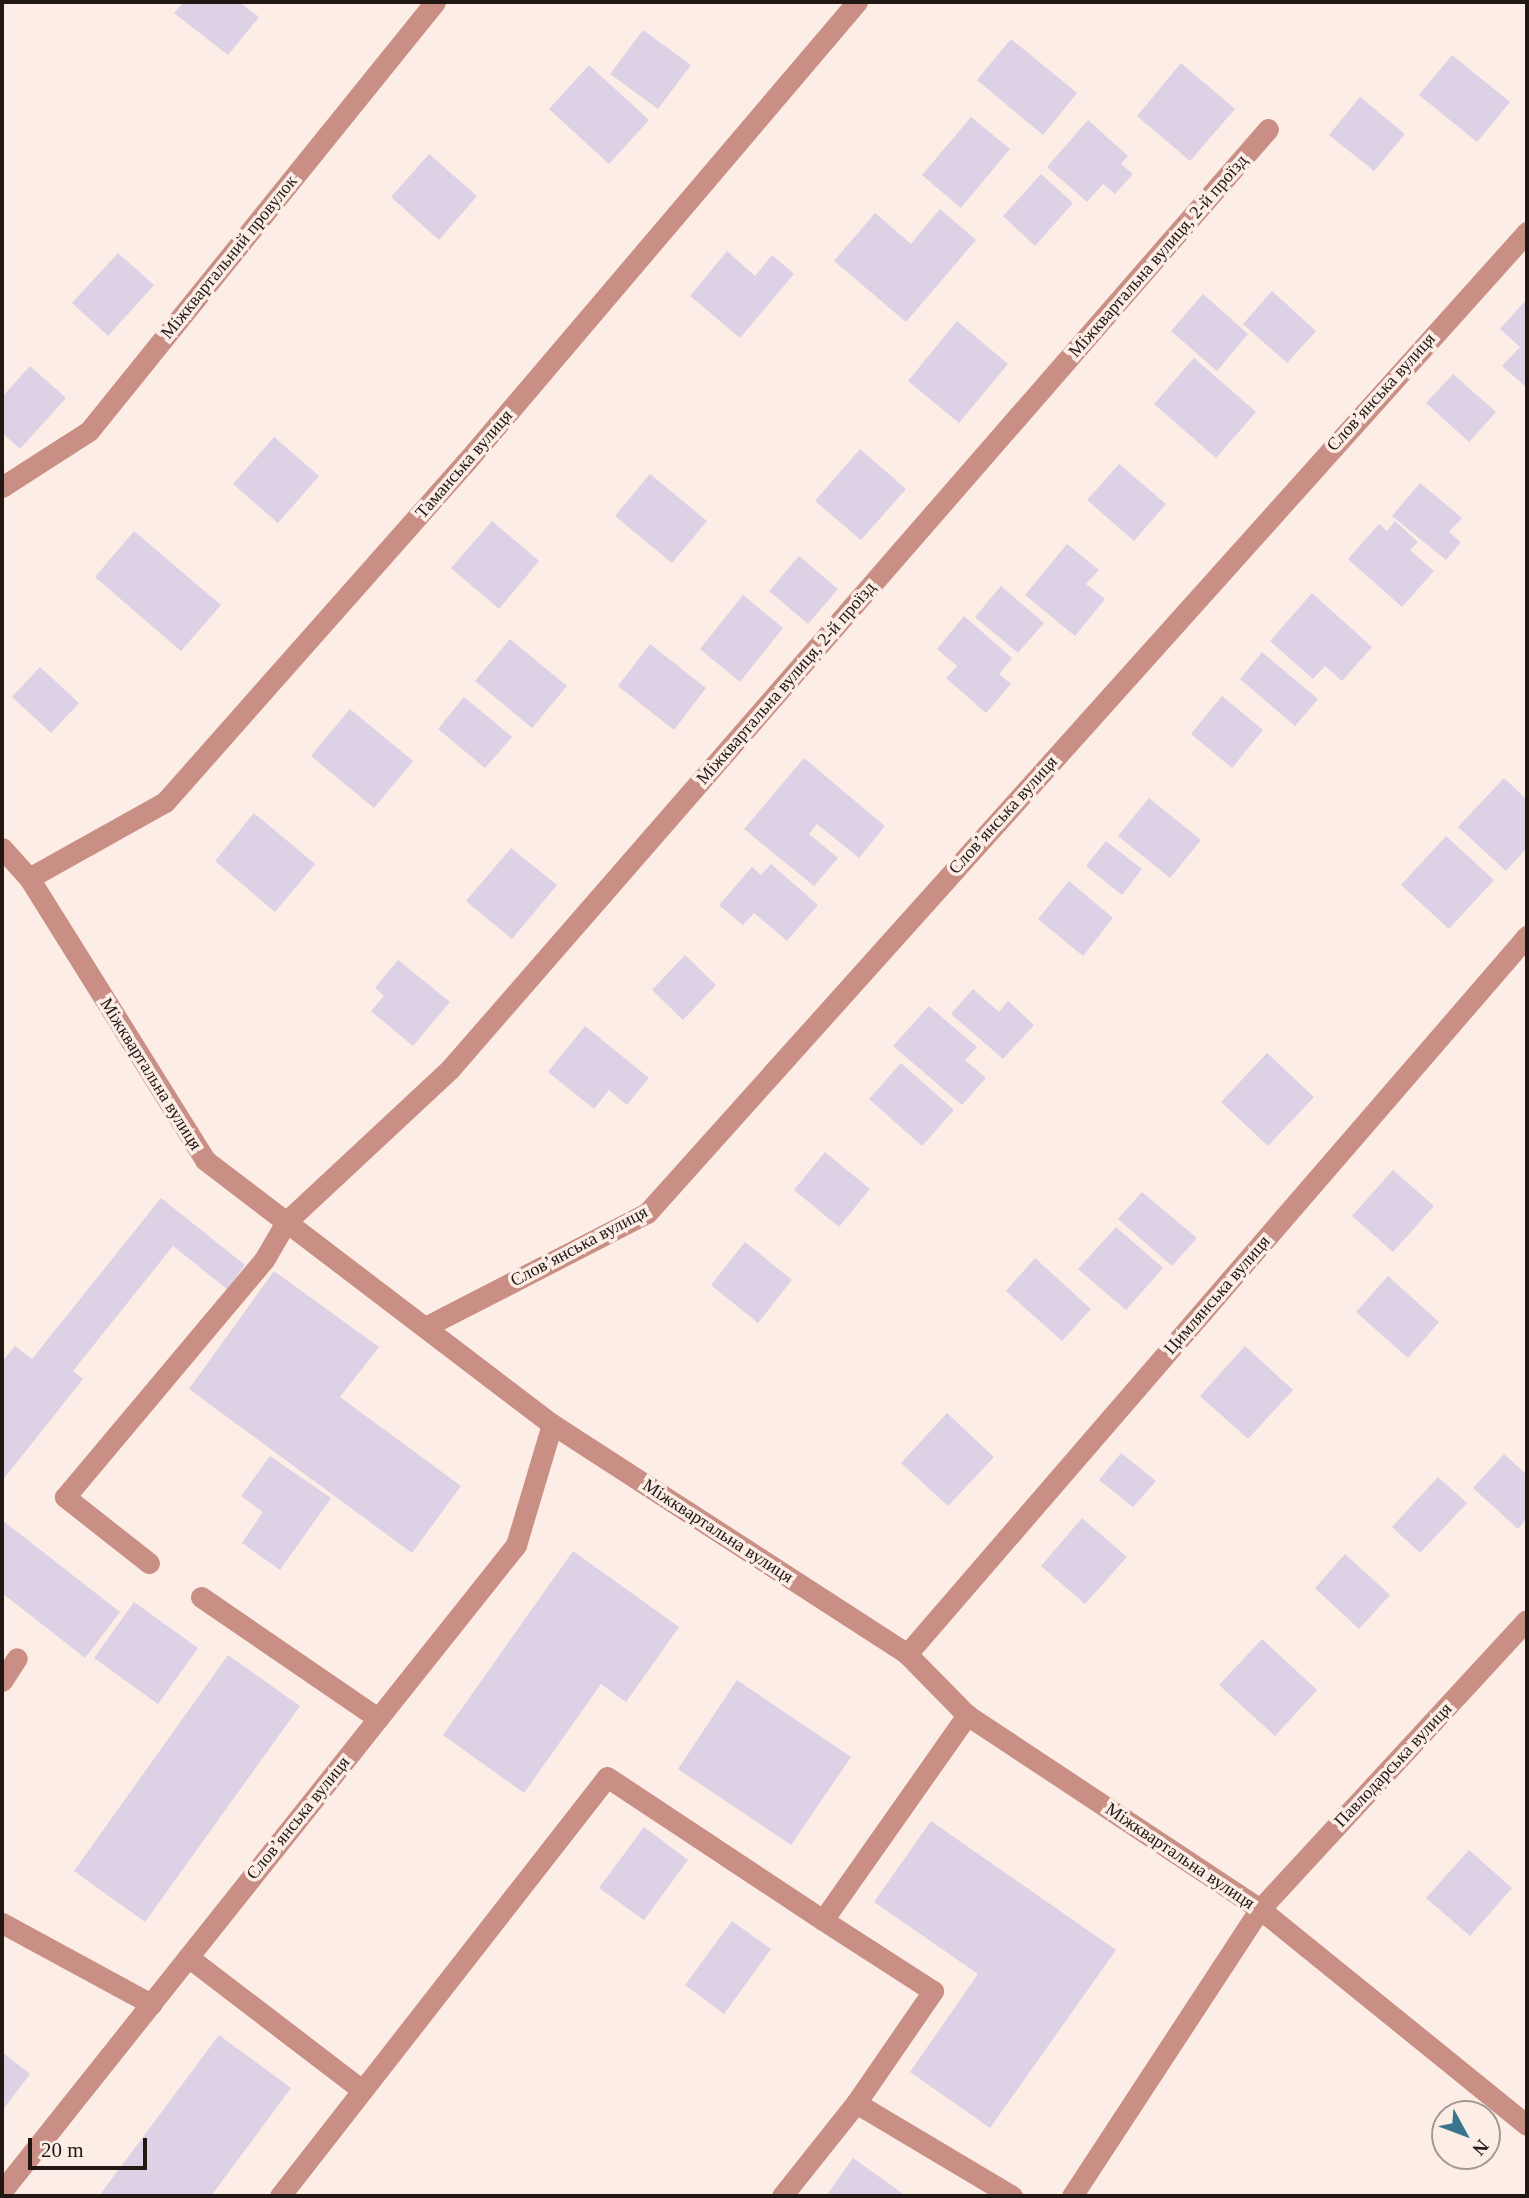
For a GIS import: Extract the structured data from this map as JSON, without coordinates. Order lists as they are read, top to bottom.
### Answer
{
  "streets": {
    "street": [
      "Міжквартальна вулиця, 2-й проїзд",
      "Міжквартальний провулок",
      "Слов’янська вулиця",
      "Таманська вулиця",
      "Міжквартальна вулиця",
      "Цимлянська вулиця",
      "Павлодарська вулиця"
    ]
  },
  "crossings": [
    ["Міжквартальна вулиця, 2-й проїзд", "Міжквартальна вулиця"],
    ["Слов’янська вулиця", "Міжквартальна вулиця"],
    ["Таманська вулиця", "Міжквартальна вулиця"],
    ["Міжквартальна вулиця", "Цимлянська вулиця"],
    ["Міжквартальна вулиця", "Павлодарська вулиця"]
  ],
  "scale_bar": "20 m",
  "north": "bottom right"
}
